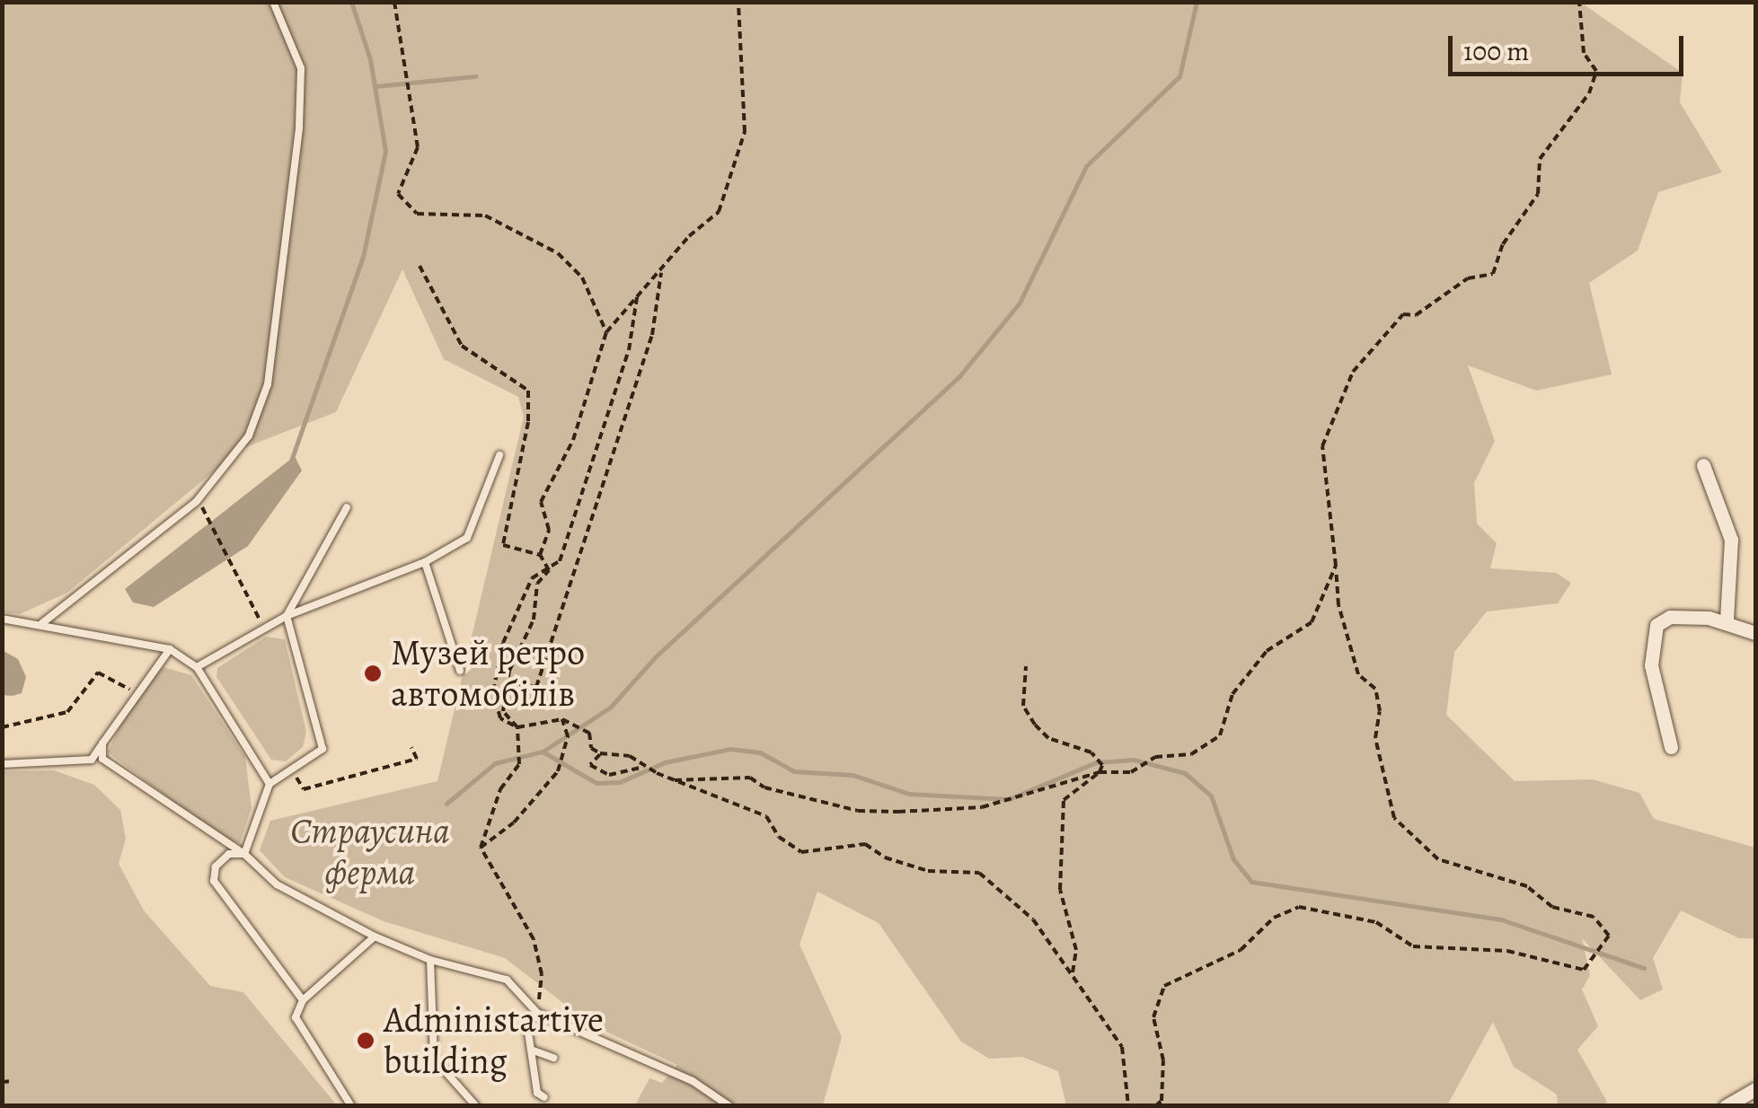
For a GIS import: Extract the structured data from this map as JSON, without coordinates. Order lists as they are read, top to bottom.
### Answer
{
  "parks": ["Страусина ферма"],
  "places": ["Музей ретро автомобілів", "Administartive building"],
  "scale_bar": "100 m"
}
